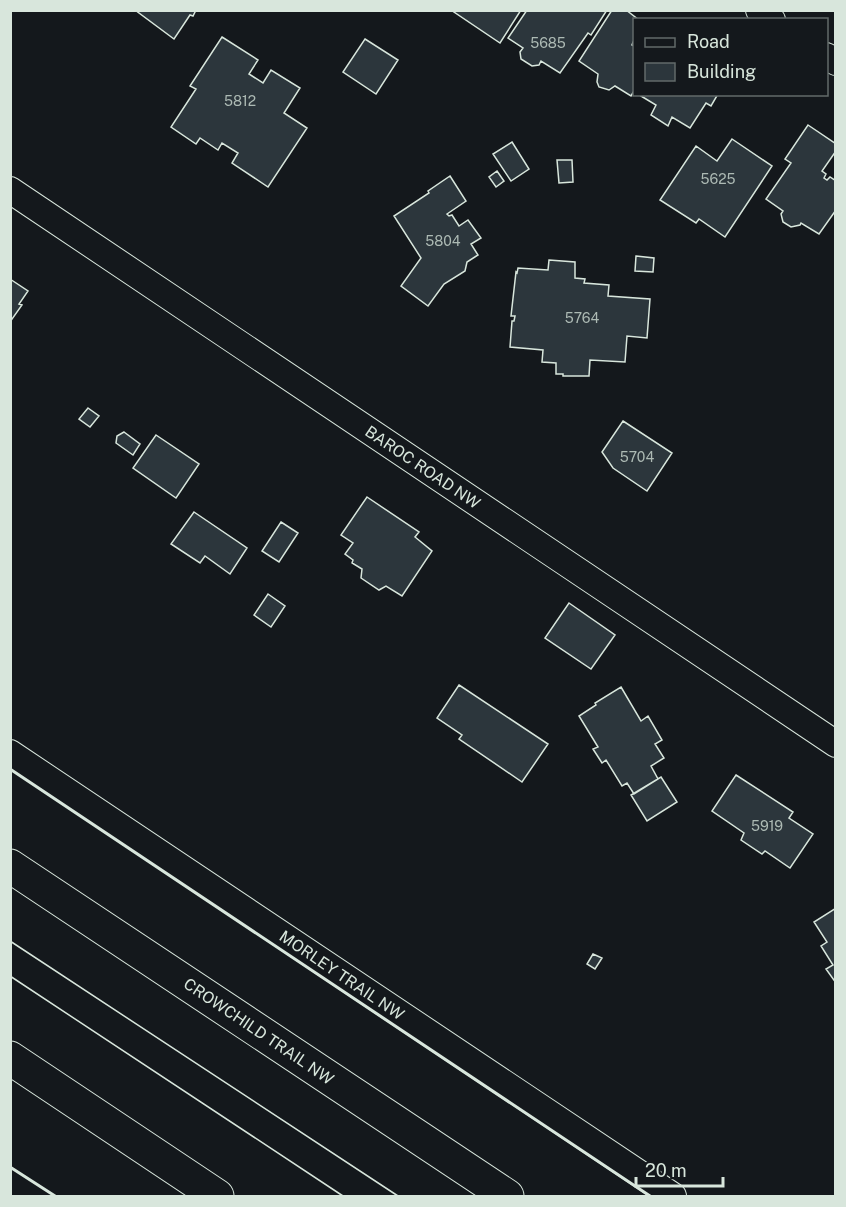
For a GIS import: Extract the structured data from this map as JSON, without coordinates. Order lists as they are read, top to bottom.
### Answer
{
  "streets": {
    "highway": ["CROWCHILD TRAIL NW"],
    "street": ["BAROC ROAD NW", "MORLEY TRAIL NW"]
  },
  "house_numbers": [
    "5685",
    "5812",
    "5625",
    "5804",
    "5764",
    "5704",
    "5919"
  ],
  "legend": ["Road", "Building"],
  "scale_bar": "20 m"
}
